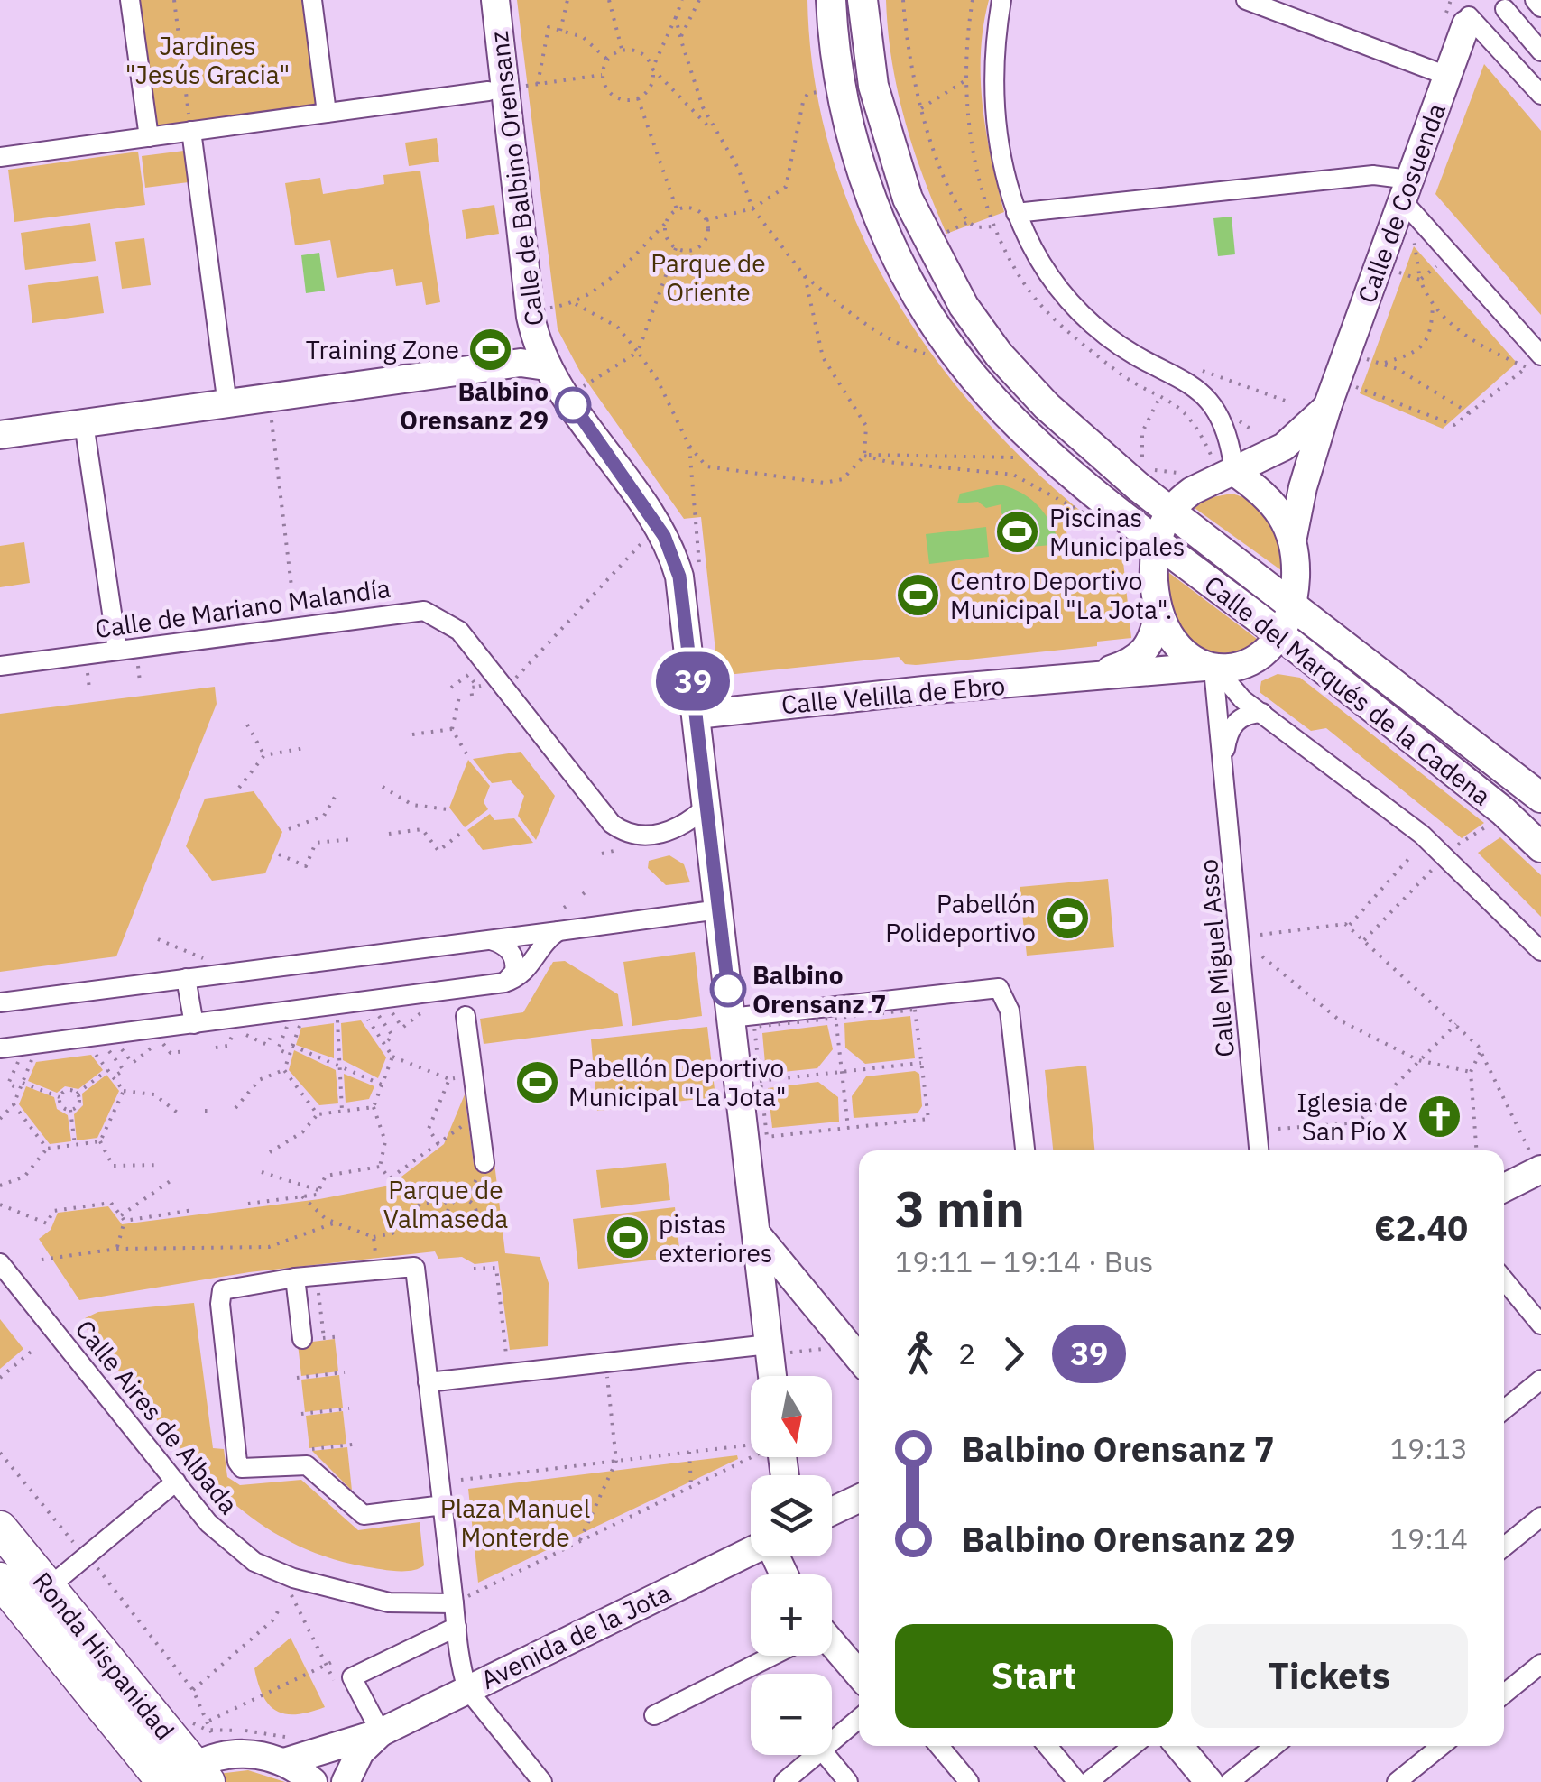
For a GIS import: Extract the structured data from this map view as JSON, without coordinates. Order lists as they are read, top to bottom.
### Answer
{
  "streets": {
    "highway": ["Ronda Hispanidad"],
    "main road": ["Calle del Marqués de la Cadena"],
    "street": [
      "Calle de Balbino Orensanz",
      "Calle de Cosuenda",
      "Calle de Mariano Malandía",
      "Calle Velilla de Ebro",
      "Calle Miguel Asso",
      "Calle Aires de Albada",
      "Avenida de la Jota"
    ]
  },
  "crossings": [
    ["Calle de Balbino Orensanz", "Calle de Mariano Malandía"],
    ["Calle de Balbino Orensanz", "Calle Velilla de Ebro"],
    ["Calle de Cosuenda", "Calle del Marqués de la Cadena"],
    ["Calle de Cosuenda", "Calle Velilla de Ebro"],
    ["Calle del Marqués de la Cadena", "Calle Velilla de Ebro"],
    ["Calle Velilla de Ebro", "Calle Miguel Asso"]
  ],
  "parks": [
    "Jardines \"Jesús Gracia\"",
    "Parque de Oriente",
    "Parque de Valmaseda",
    "Plaza Manuel Monterde"
  ],
  "places": {
    "sports": [
      "Training Zone",
      "Piscinas Municipales",
      "Centro Deportivo Municipal \"La Jota\".",
      "Pabellón Polideportivo",
      "Pabellón Deportivo Municipal \"La Jota\"",
      "pistas exteriores"
    ],
    "other": ["Balbino Orensanz 29", "Balbino Orensanz 7"],
    "church": ["Iglesia de San Pío X"]
  },
  "lines": ["bus line 39"],
  "north": "bottom",
  "page": {
    "on_map": "39",
    "heading": ["3 min", "19:11 – 19:14 · Bus", "€2.40"],
    "legs": ["2", "39"],
    "map_buttons": ["+", "−"],
    "list": [
      {
        "name": "Balbino Orensanz 7",
        "value": "19:13"
      },
      {
        "name": "Balbino Orensanz 29",
        "value": "19:14"
      }
    ],
    "buttons": ["Start", "Tickets"]
  }
}
